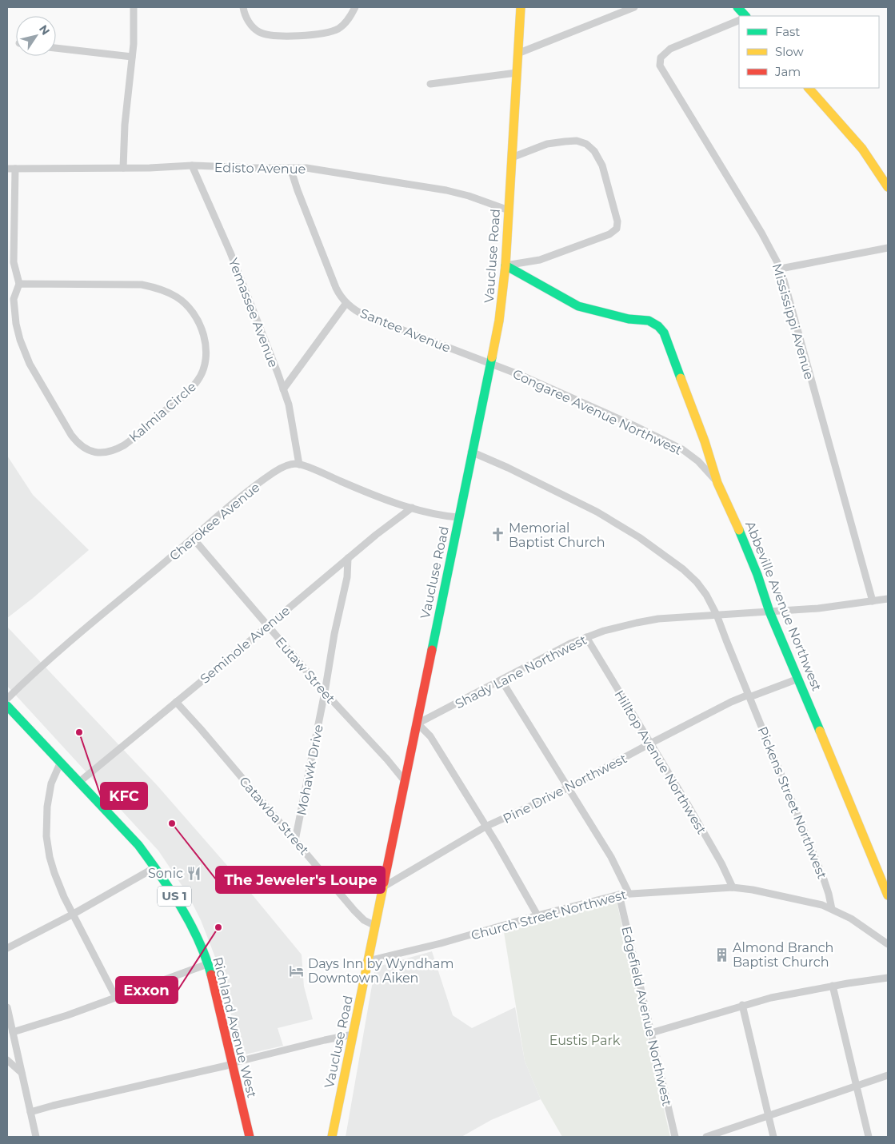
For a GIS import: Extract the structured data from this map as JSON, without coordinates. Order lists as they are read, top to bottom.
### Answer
{
  "streets": {
    "street": [
      "Edisto Avenue",
      "Vaucluse Road",
      "Yemassee Avenue",
      "Mississippi Avenue",
      "Santee Avenue",
      "Kalmia Circle",
      "Congaree Avenue Northwest",
      "Cherokee Avenue",
      "Abbeville Avenue Northwest",
      "Seminole Avenue",
      "Eutaw Street",
      "Shady Lane Northwest",
      "Hilltop Avenue Northwest",
      "Mohawk Drive",
      "Pine Drive Northwest",
      "Pickens Street Northwest",
      "Catawba Street",
      "US 1",
      "Church Street Northwest",
      "Edgefield Avenue Northwest",
      "Richland Avenue West"
    ]
  },
  "crossings": [
    ["Edisto Avenue", "Vaucluse Road"],
    ["Edisto Avenue", "Yemassee Avenue"],
    ["Edisto Avenue", "Santee Avenue"],
    ["Edisto Avenue", "Kalmia Circle"],
    ["Vaucluse Road", "Santee Avenue"],
    ["Vaucluse Road", "Congaree Avenue Northwest"],
    ["Vaucluse Road", "Abbeville Avenue Northwest"],
    ["Vaucluse Road", "Eutaw Street"],
    ["Vaucluse Road", "Shady Lane Northwest"],
    ["Vaucluse Road", "Pine Drive Northwest"],
    ["Vaucluse Road", "Pickens Street Northwest"],
    ["Vaucluse Road", "Catawba Street"],
    ["Vaucluse Road", "Church Street Northwest"],
    ["Yemassee Avenue", "Cherokee Avenue"],
    ["Mississippi Avenue", "Shady Lane Northwest"],
    ["Santee Avenue", "Congaree Avenue Northwest"],
    ["Congaree Avenue Northwest", "Abbeville Avenue Northwest"],
    ["Cherokee Avenue", "Eutaw Street"],
    ["Abbeville Avenue Northwest", "Shady Lane Northwest"],
    ["Abbeville Avenue Northwest", "Pine Drive Northwest"],
    ["Seminole Avenue", "Eutaw Street"],
    ["Seminole Avenue", "Mohawk Drive"],
    ["Seminole Avenue", "Catawba Street"],
    ["Seminole Avenue", "Richland Avenue West"],
    ["Eutaw Street", "Mohawk Drive"],
    ["Shady Lane Northwest", "Hilltop Avenue Northwest"],
    ["Shady Lane Northwest", "Pickens Street Northwest"],
    ["Hilltop Avenue Northwest", "Pine Drive Northwest"],
    ["Hilltop Avenue Northwest", "Church Street Northwest"],
    ["Mohawk Drive", "Catawba Street"],
    ["Pine Drive Northwest", "Pickens Street Northwest"],
    ["Pickens Street Northwest", "Church Street Northwest"],
    ["Church Street Northwest", "Edgefield Avenue Northwest"]
  ],
  "parks": ["Eustis Park"],
  "places": {
    "church": ["Memorial Baptist Church"],
    "other": ["KFC", "The Jeweler's Loupe", "Exxon"],
    "restaurant": ["Sonic"],
    "building": ["Almond Branch Baptist Church"],
    "hotel": ["Days Inn by Wyndham Downtown Aiken"]
  },
  "legend": ["Fast", "Slow", "Jam"],
  "north": "top right"
}
